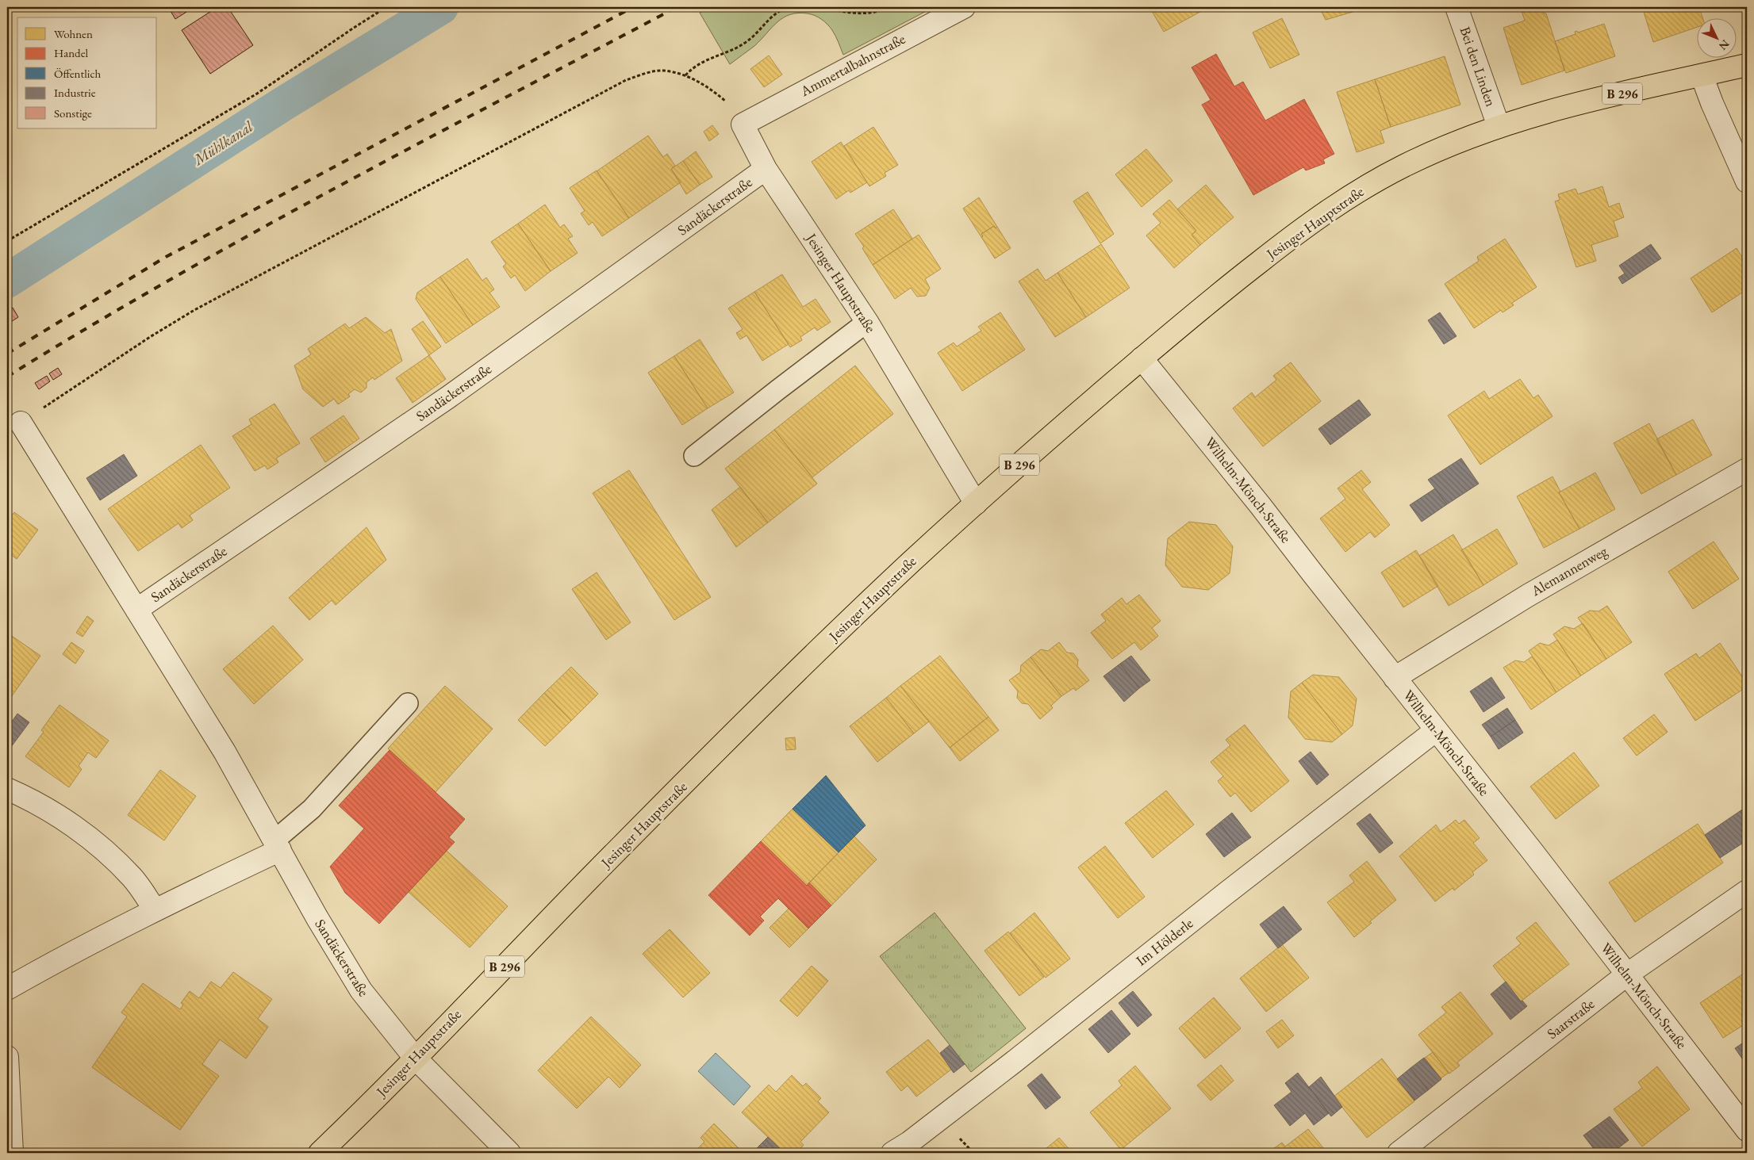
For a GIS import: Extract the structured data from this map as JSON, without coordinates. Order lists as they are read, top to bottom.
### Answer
{
  "streets": {
    "main road": ["B 296", "Jesinger Hauptstraße"],
    "street": [
      "Ammertalbahnstraße",
      "Bei den Linden",
      "Sandäckerstraße",
      "Wilhelm-Mönch-Straße",
      "Alemannenweg",
      "Im Hölderle",
      "Saarstraße"
    ]
  },
  "crossings": [
    ["Ammertalbahnstraße", "Jesinger Hauptstraße"],
    ["Bei den Linden", "Jesinger Hauptstraße"],
    ["Sandäckerstraße", "Jesinger Hauptstraße"],
    ["Jesinger Hauptstraße", "Wilhelm-Mönch-Straße"],
    ["Wilhelm-Mönch-Straße", "Alemannenweg"],
    ["Wilhelm-Mönch-Straße", "Im Hölderle"],
    ["Wilhelm-Mönch-Straße", "Saarstraße"]
  ],
  "water": ["Mühlkanal"],
  "legend": [
    "Wohnen",
    "Handel",
    "Öffentlich",
    "Industrie",
    "Sonstige"
  ],
  "north": "bottom right"
}
